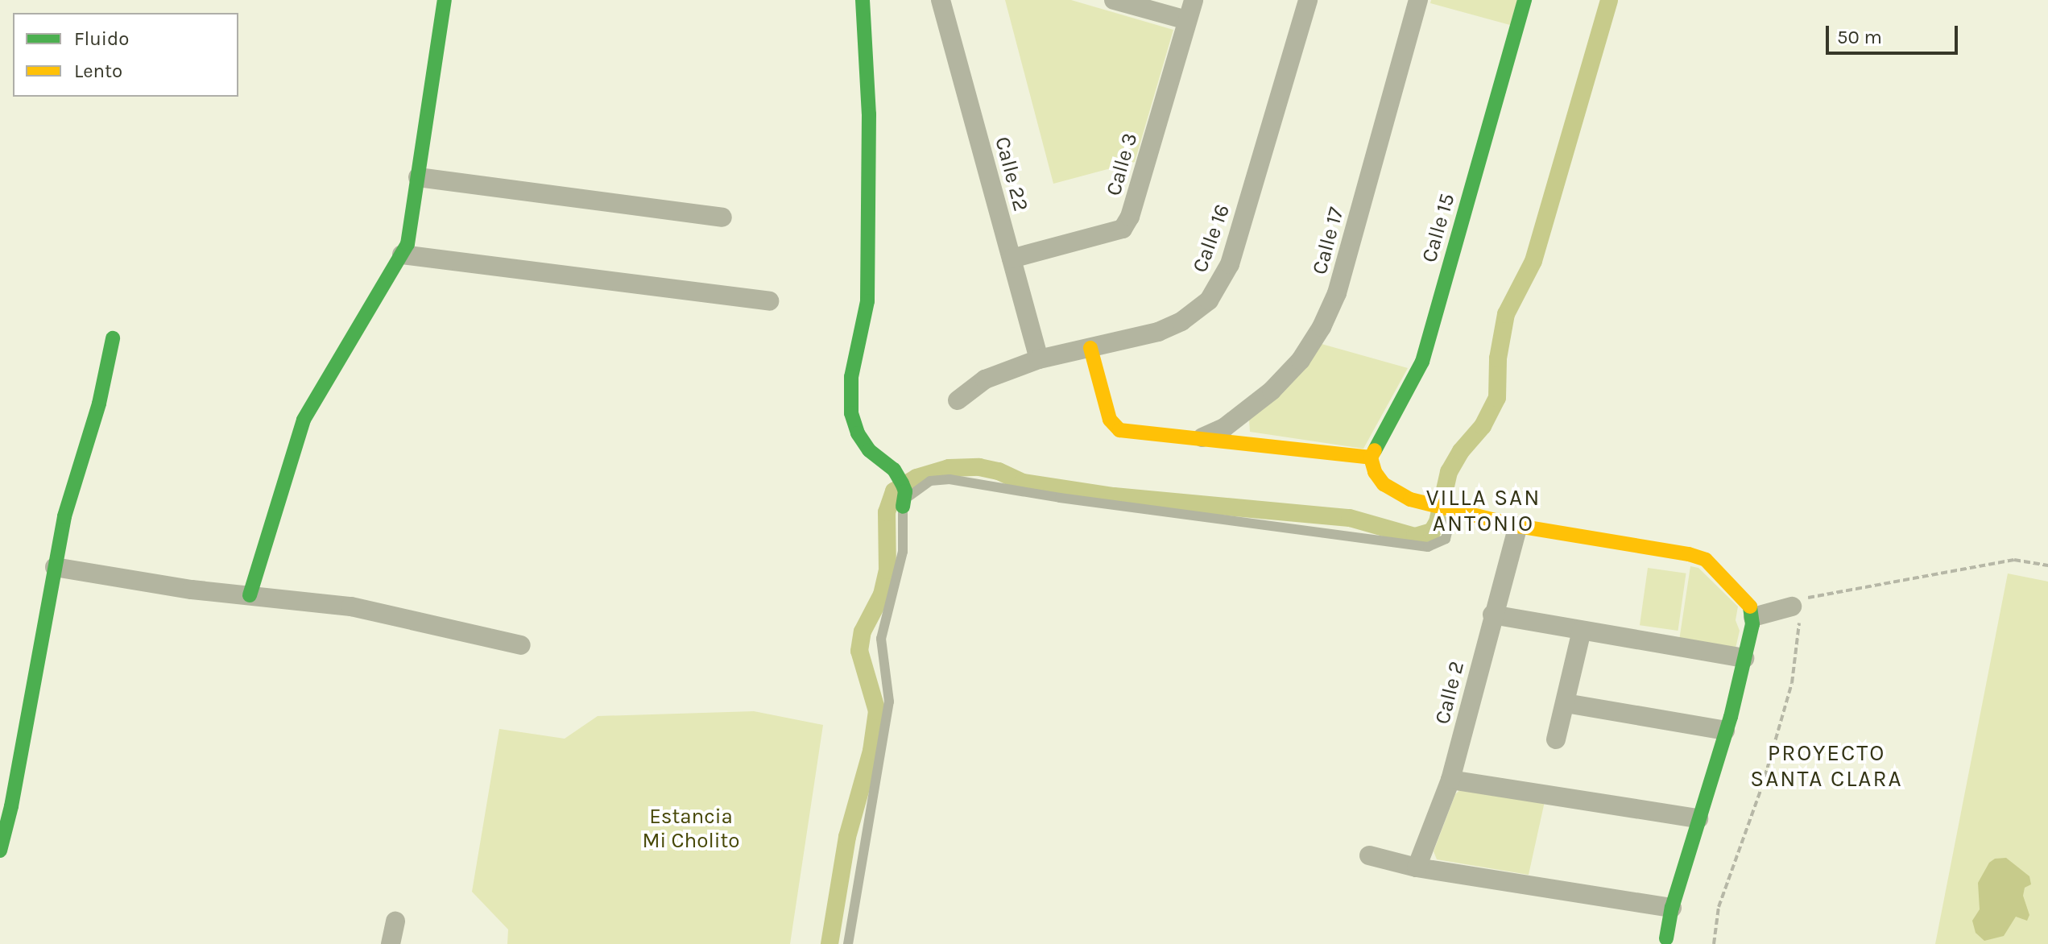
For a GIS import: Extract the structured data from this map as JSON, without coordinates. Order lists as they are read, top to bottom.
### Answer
{
  "streets": {
    "street": [
      "Calle 3",
      "Calle 22",
      "Calle 15",
      "Calle 16",
      "Calle 17",
      "Calle 2"
    ]
  },
  "crossings": [
    ["Calle 3", "Calle 22"],
    ["Calle 22", "Calle 16"]
  ],
  "districts": ["VILLA SAN ANTONIO", "PROYECTO SANTA CLARA"],
  "parks": ["Estancia Mi Cholito"],
  "legend": ["Fluido", "Lento"],
  "scale_bar": "50 m"
}
